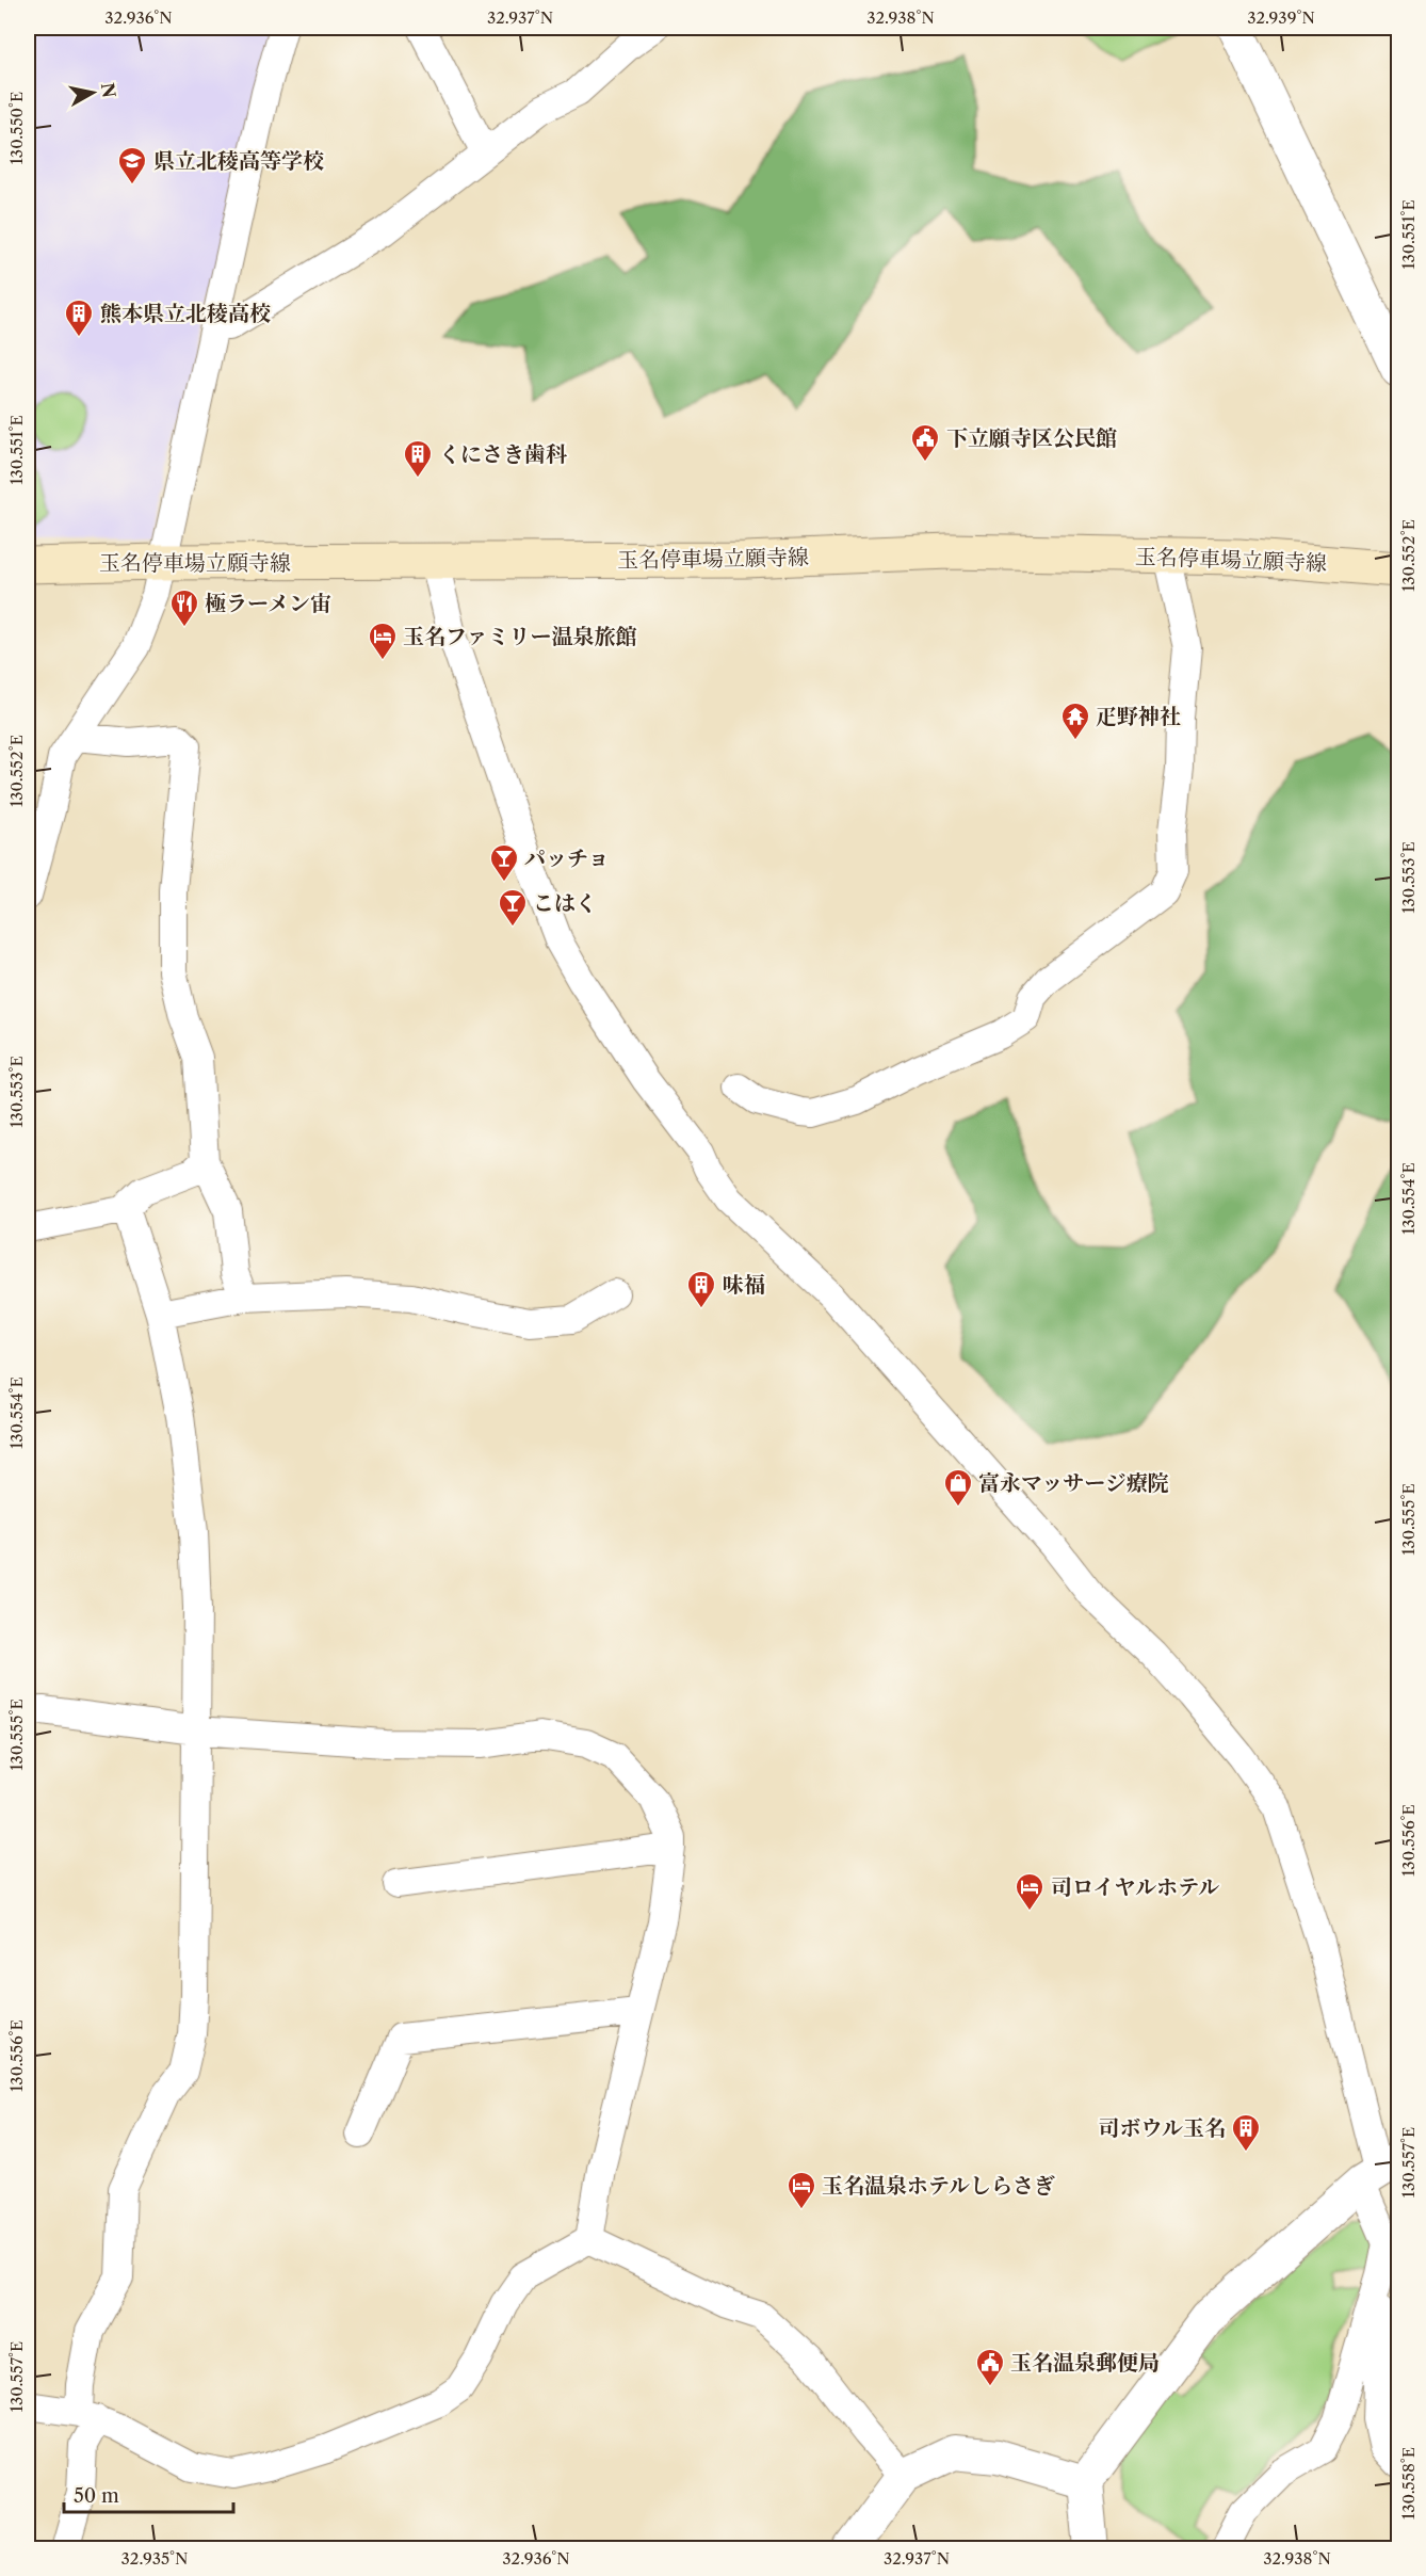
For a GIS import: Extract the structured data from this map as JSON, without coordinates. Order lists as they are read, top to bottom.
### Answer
{
  "streets": {
    "main road": ["玉名停車場立願寺線"]
  },
  "places": {
    "school or university": ["県立北稜高等学校"],
    "building": [
      "熊本県立北稜高校",
      "くにさき歯科",
      "味福",
      "司ボウル玉名"
    ],
    "public building": ["下立願寺区公民館", "玉名温泉郵便局"],
    "restaurant": ["極ラーメン宙"],
    "hotel": ["玉名ファミリー温泉旅館", "司ロイヤルホテル", "玉名温泉ホテルしらさぎ"],
    "temple": ["疋野神社"],
    "bar": ["パッチョ", "こはく"],
    "shop": ["富永マッサージ療院"]
  },
  "scale_bar": "50 m",
  "north": "right",
  "coordinates": [
    "32.936°N",
    "32.937°N",
    "32.938°N",
    "32.939°N",
    "130.550°E",
    "130.551°E",
    "130.552°E",
    "130.553°E",
    "130.554°E",
    "130.555°E",
    "130.556°E",
    "130.557°E",
    "130.558°E",
    "32.935°N"
  ]
}
